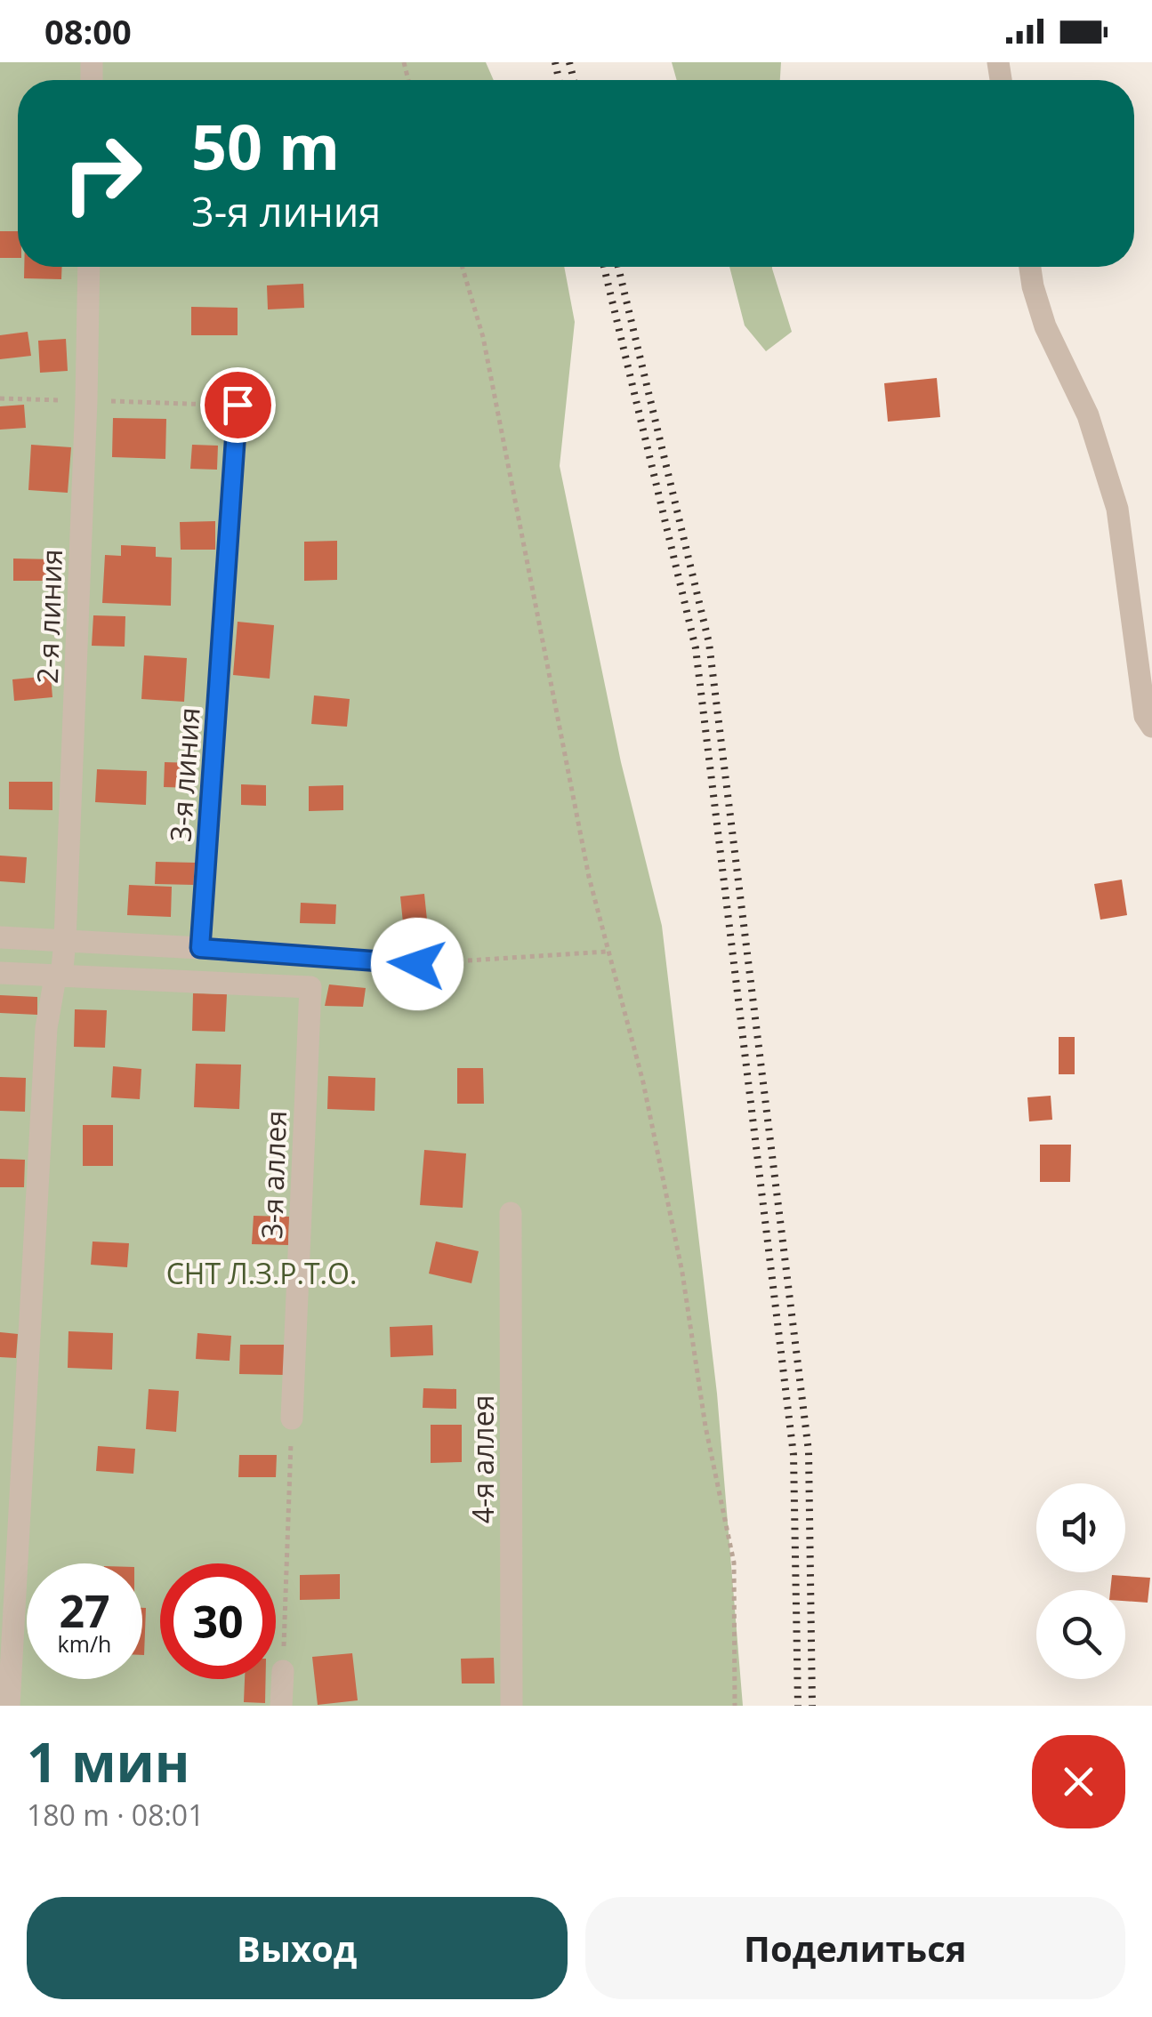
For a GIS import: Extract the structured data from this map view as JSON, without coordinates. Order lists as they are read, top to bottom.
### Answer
{
  "streets": {
    "street": [
      "2-я линия",
      "3-я линия",
      "3-я аллея",
      "4-я аллея"
    ]
  },
  "crossings": [
    ["2-я линия", "3-я аллея"]
  ],
  "parks": ["СНТ Л.З.Р.Т.О."],
  "page": {
    "status": "08:00",
    "turn": ["50 m", "3-я линия"],
    "speed": "27 km/h",
    "limit": "30",
    "heading": ["1 мин", "180 m · 08:01"],
    "buttons": ["Выход", "Поделиться"]
  }
}
